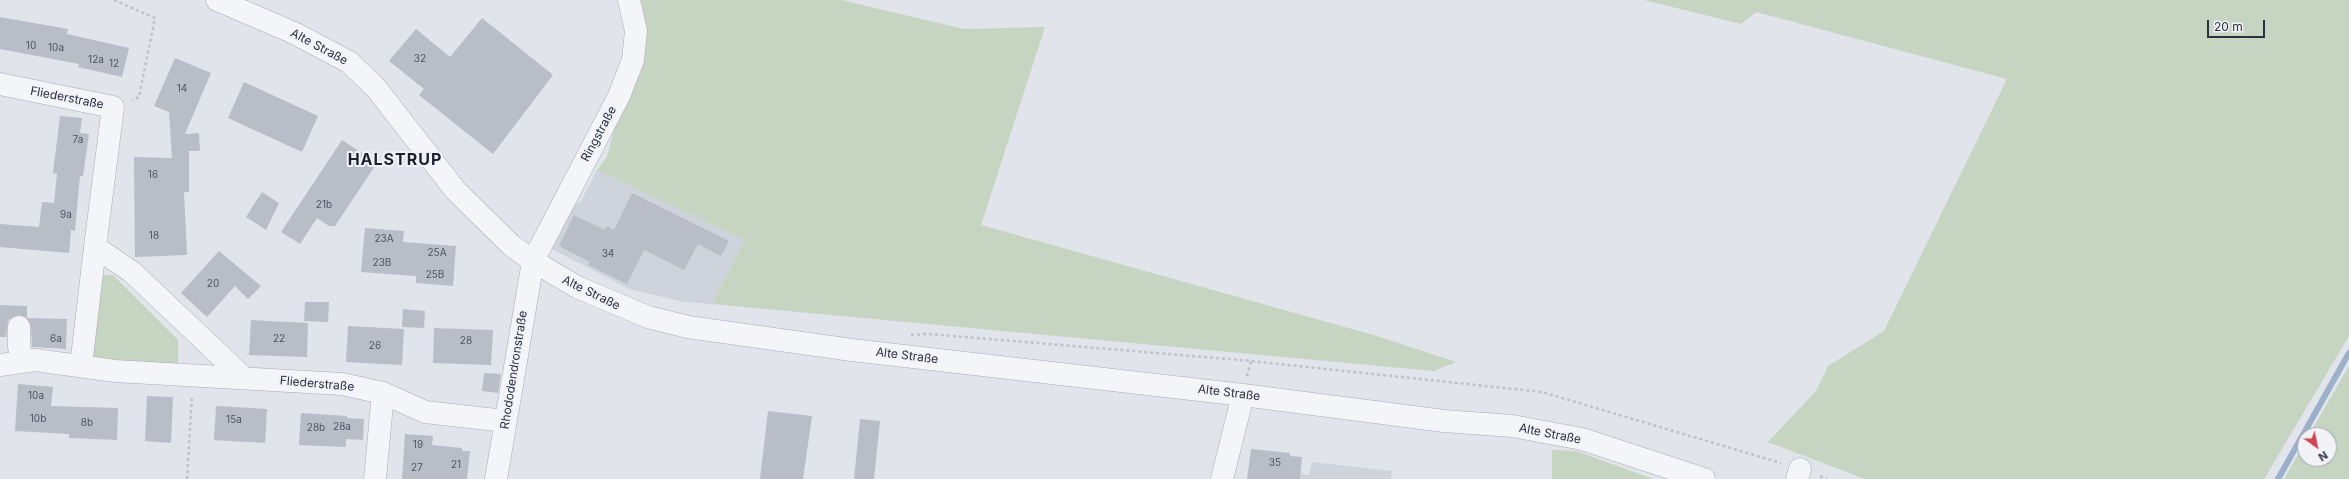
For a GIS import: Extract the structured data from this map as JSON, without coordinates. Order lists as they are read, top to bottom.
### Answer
{
  "streets": {
    "street": [
      "Alte Straße",
      "Fliederstraße",
      "Ringstraße",
      "Rhododendronstraße"
    ]
  },
  "crossings": [
    ["Alte Straße", "Ringstraße"],
    ["Alte Straße", "Rhododendronstraße"],
    ["Fliederstraße", "Rhododendronstraße"],
    ["Ringstraße", "Rhododendronstraße"]
  ],
  "districts": ["HALSTRUP"],
  "house_numbers": [
    "10",
    "10a",
    "32",
    "12a",
    "12",
    "14",
    "7a",
    "16",
    "21b",
    "9a",
    "18",
    "23A",
    "25A",
    "34",
    "23B",
    "25B",
    "20",
    "6a",
    "22",
    "28",
    "26",
    "10a",
    "10b",
    "15a",
    "8b",
    "28a",
    "28b",
    "19",
    "35",
    "21",
    "27"
  ],
  "scale_bar": "20 m",
  "north": "bottom right"
}
